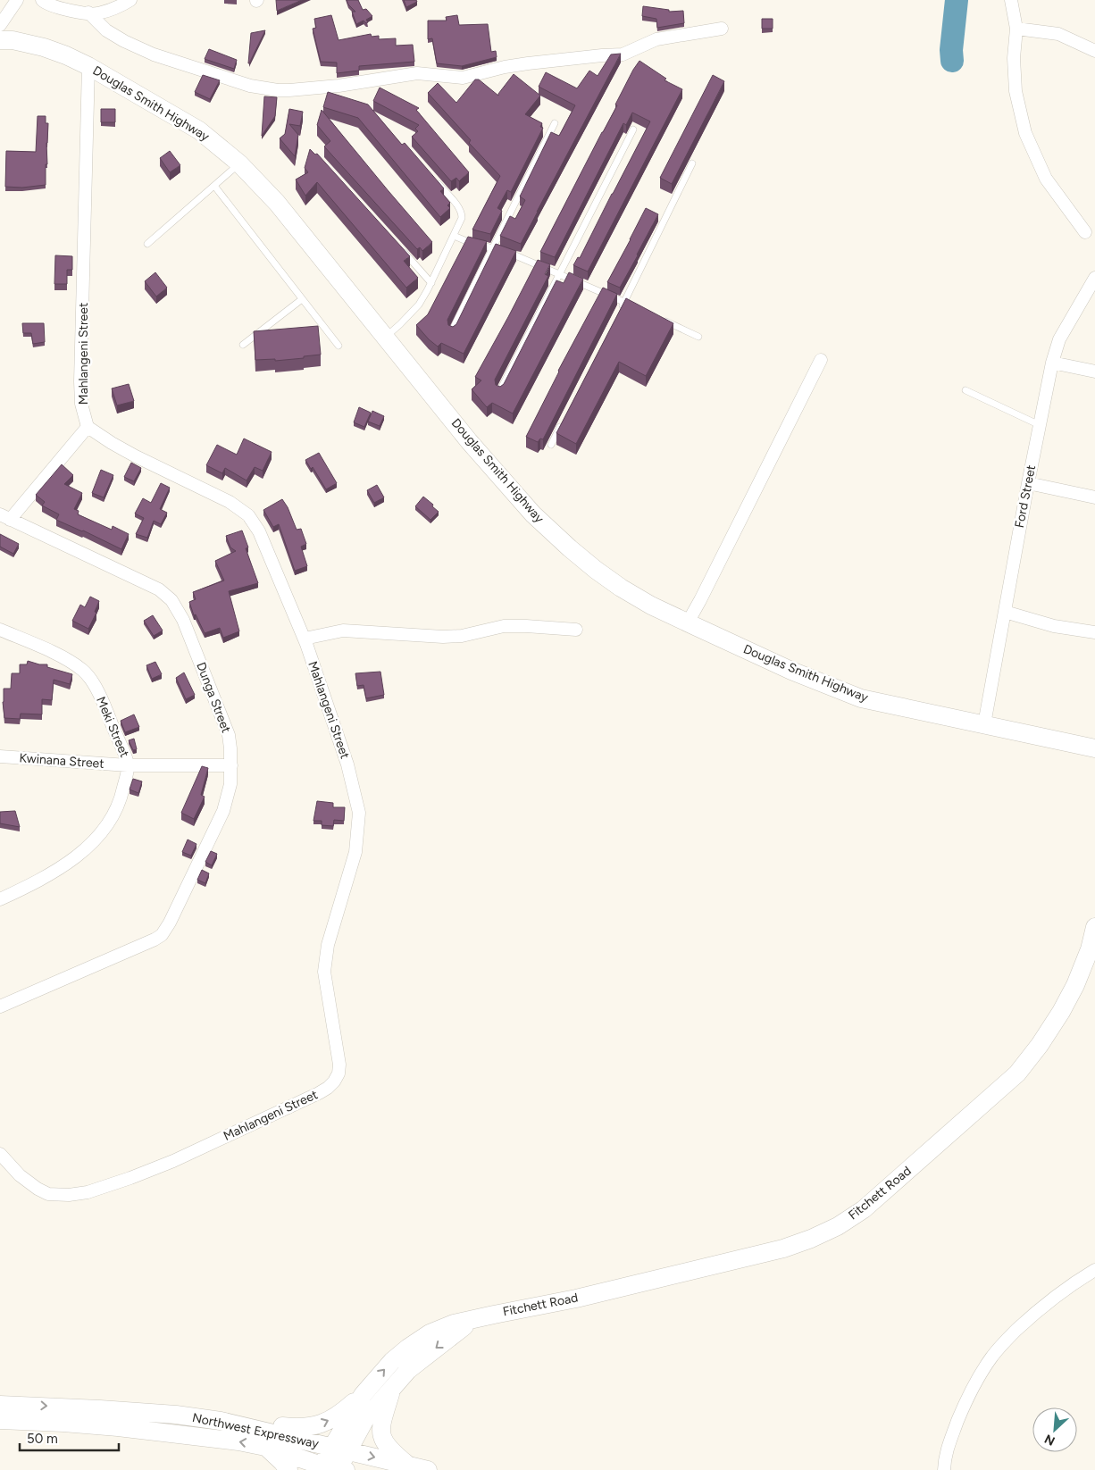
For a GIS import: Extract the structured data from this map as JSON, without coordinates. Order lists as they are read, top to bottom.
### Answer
{
  "streets": {
    "street": [
      "Douglas Smith Highway",
      "Mahlangeni Street",
      "Ford Street",
      "Dunga Street",
      "Meki Street",
      "Kwinana Street",
      "Fitchett Road",
      "Northwest Expressway"
    ]
  },
  "crossings": [
    ["Douglas Smith Highway", "Mahlangeni Street"],
    ["Douglas Smith Highway", "Ford Street"],
    ["Dunga Street", "Kwinana Street"],
    ["Meki Street", "Kwinana Street"],
    ["Fitchett Road", "Northwest Expressway"]
  ],
  "scale_bar": "50 m",
  "north": "bottom left"
}
